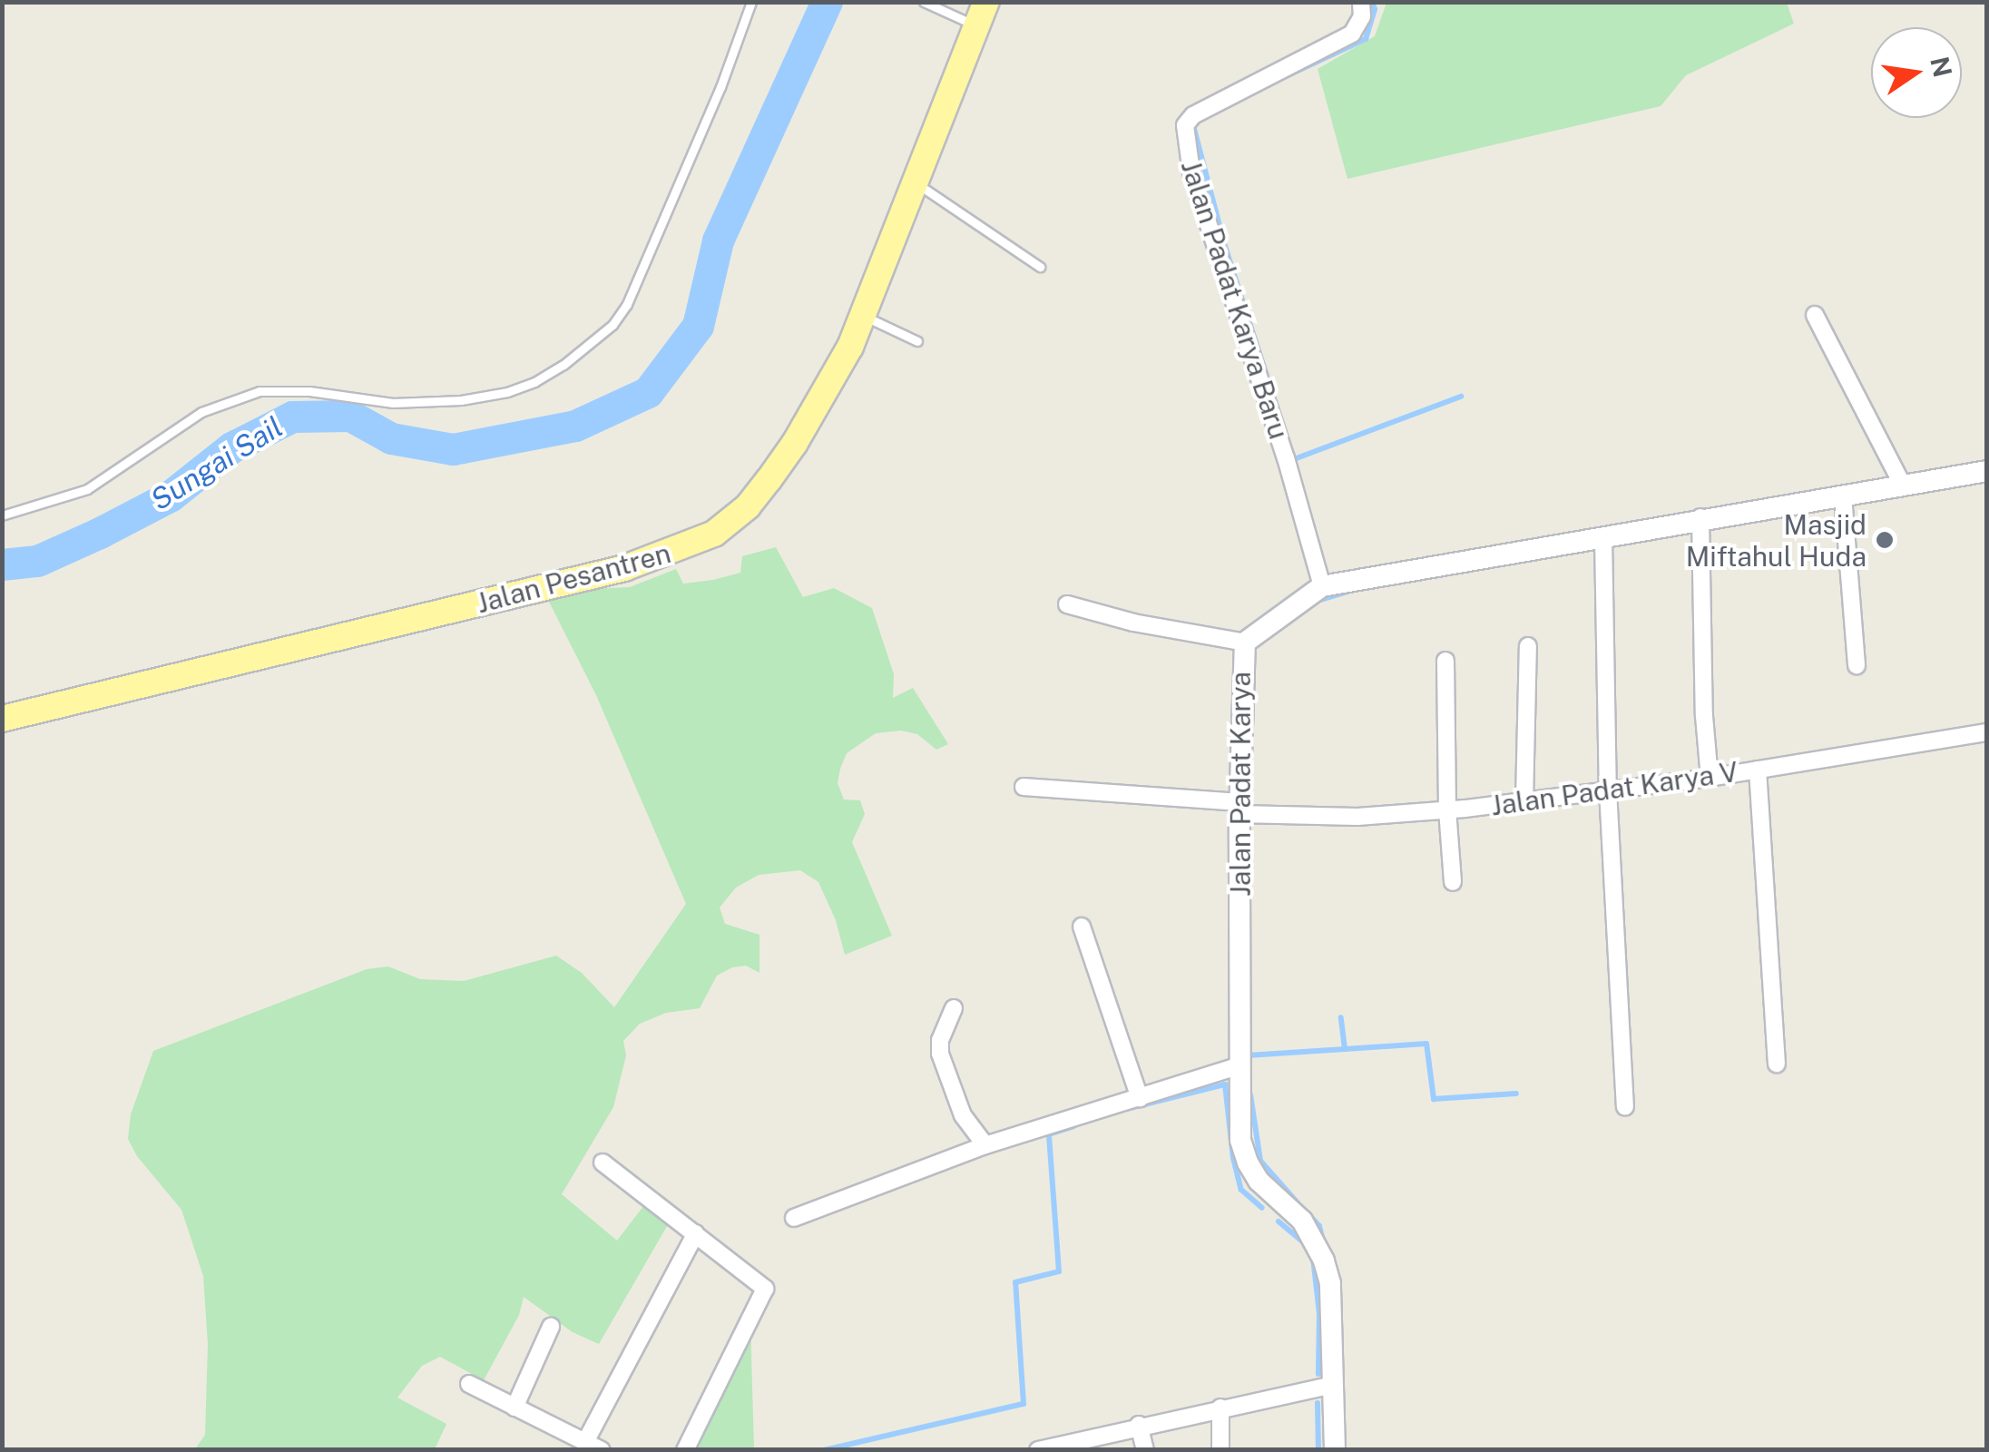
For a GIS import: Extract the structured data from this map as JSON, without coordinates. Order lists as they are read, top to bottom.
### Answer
{
  "streets": {
    "main road": ["Jalan Pesantren"],
    "street": ["Jalan Padat Karya Baru", "Jalan Padat Karya", "Jalan Padat Karya V"]
  },
  "crossings": [
    ["Jalan Padat Karya Baru", "Jalan Padat Karya"],
    ["Jalan Padat Karya", "Jalan Padat Karya V"]
  ],
  "water": ["Sungai Sail"],
  "places": ["Masjid Miftahul Huda"],
  "north": "right"
}
